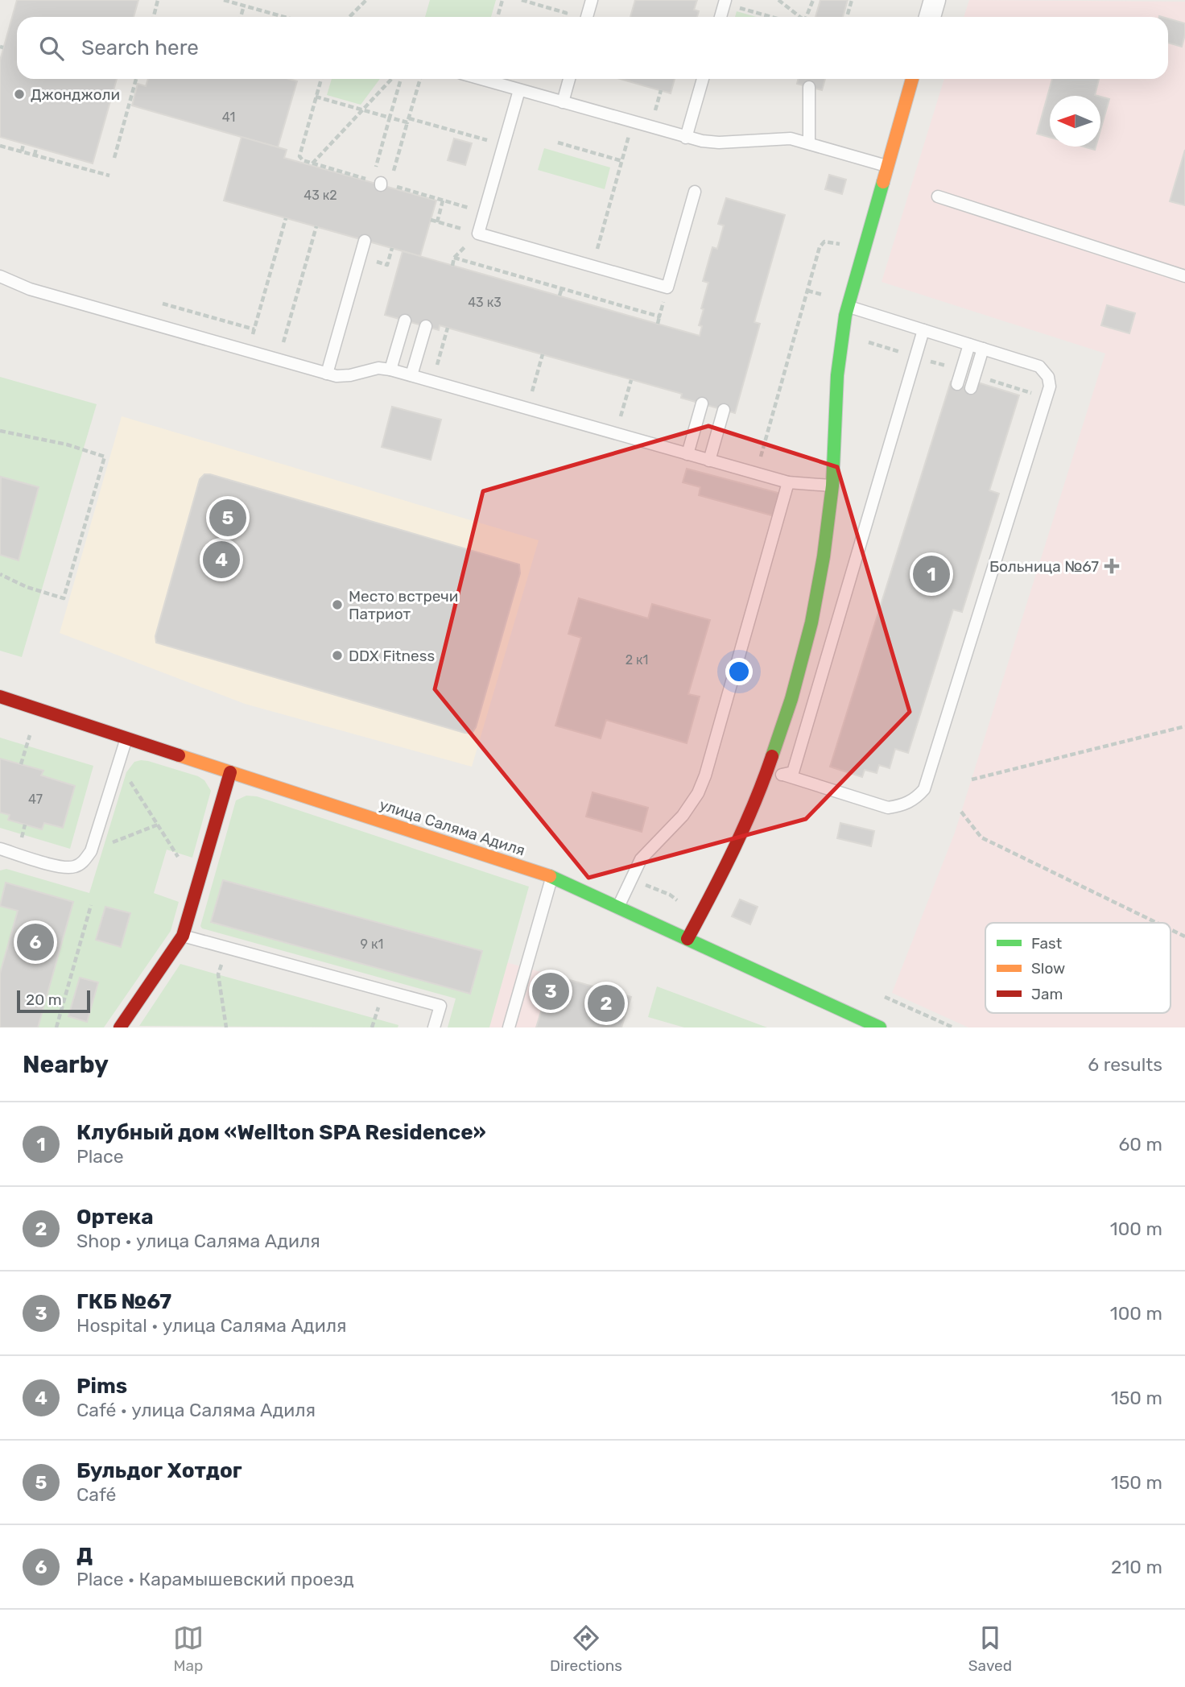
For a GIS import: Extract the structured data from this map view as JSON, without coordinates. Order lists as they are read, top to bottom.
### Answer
{
  "streets": {
    "street": ["улица Саляма Адиля"]
  },
  "places": {
    "other": ["Джонджоли", "Место встречи Патриот", "DDX Fitness"],
    "health": ["Больница №67"]
  },
  "house_numbers": [
    "41",
    "43 к2",
    "43 к3",
    "2 к1",
    "47",
    "9 к1"
  ],
  "legend": ["Fast", "Slow", "Jam"],
  "scale_bar": "20 m",
  "north": "left",
  "page": {
    "search": "Search here",
    "pins": [
      "5",
      "4",
      "1",
      "6",
      "3",
      "2"
    ],
    "scale": "20 m",
    "heading": ["Nearby", "6 results"],
    "list": [
      {
        "mark": "1",
        "name": "Клубный дом «Wellton SPA Residence»",
        "note": "Place",
        "value": "60 m"
      },
      {
        "mark": "2",
        "name": "Ортека",
        "note": "Shop · улица Саляма Адиля",
        "value": "100 m"
      },
      {
        "mark": "3",
        "name": "ГКБ №67",
        "note": "Hospital · улица Саляма Адиля",
        "value": "100 m"
      },
      {
        "mark": "4",
        "name": "Pims",
        "note": "Café · улица Саляма Адиля",
        "value": "150 m"
      },
      {
        "mark": "5",
        "name": "Бульдог Хотдог",
        "note": "Café",
        "value": "150 m"
      },
      {
        "mark": "6",
        "name": "Д",
        "note": "Place · Карамышевский проезд",
        "value": "210 m"
      }
    ],
    "nav": ["Map", "Directions", "Saved"]
  }
}
